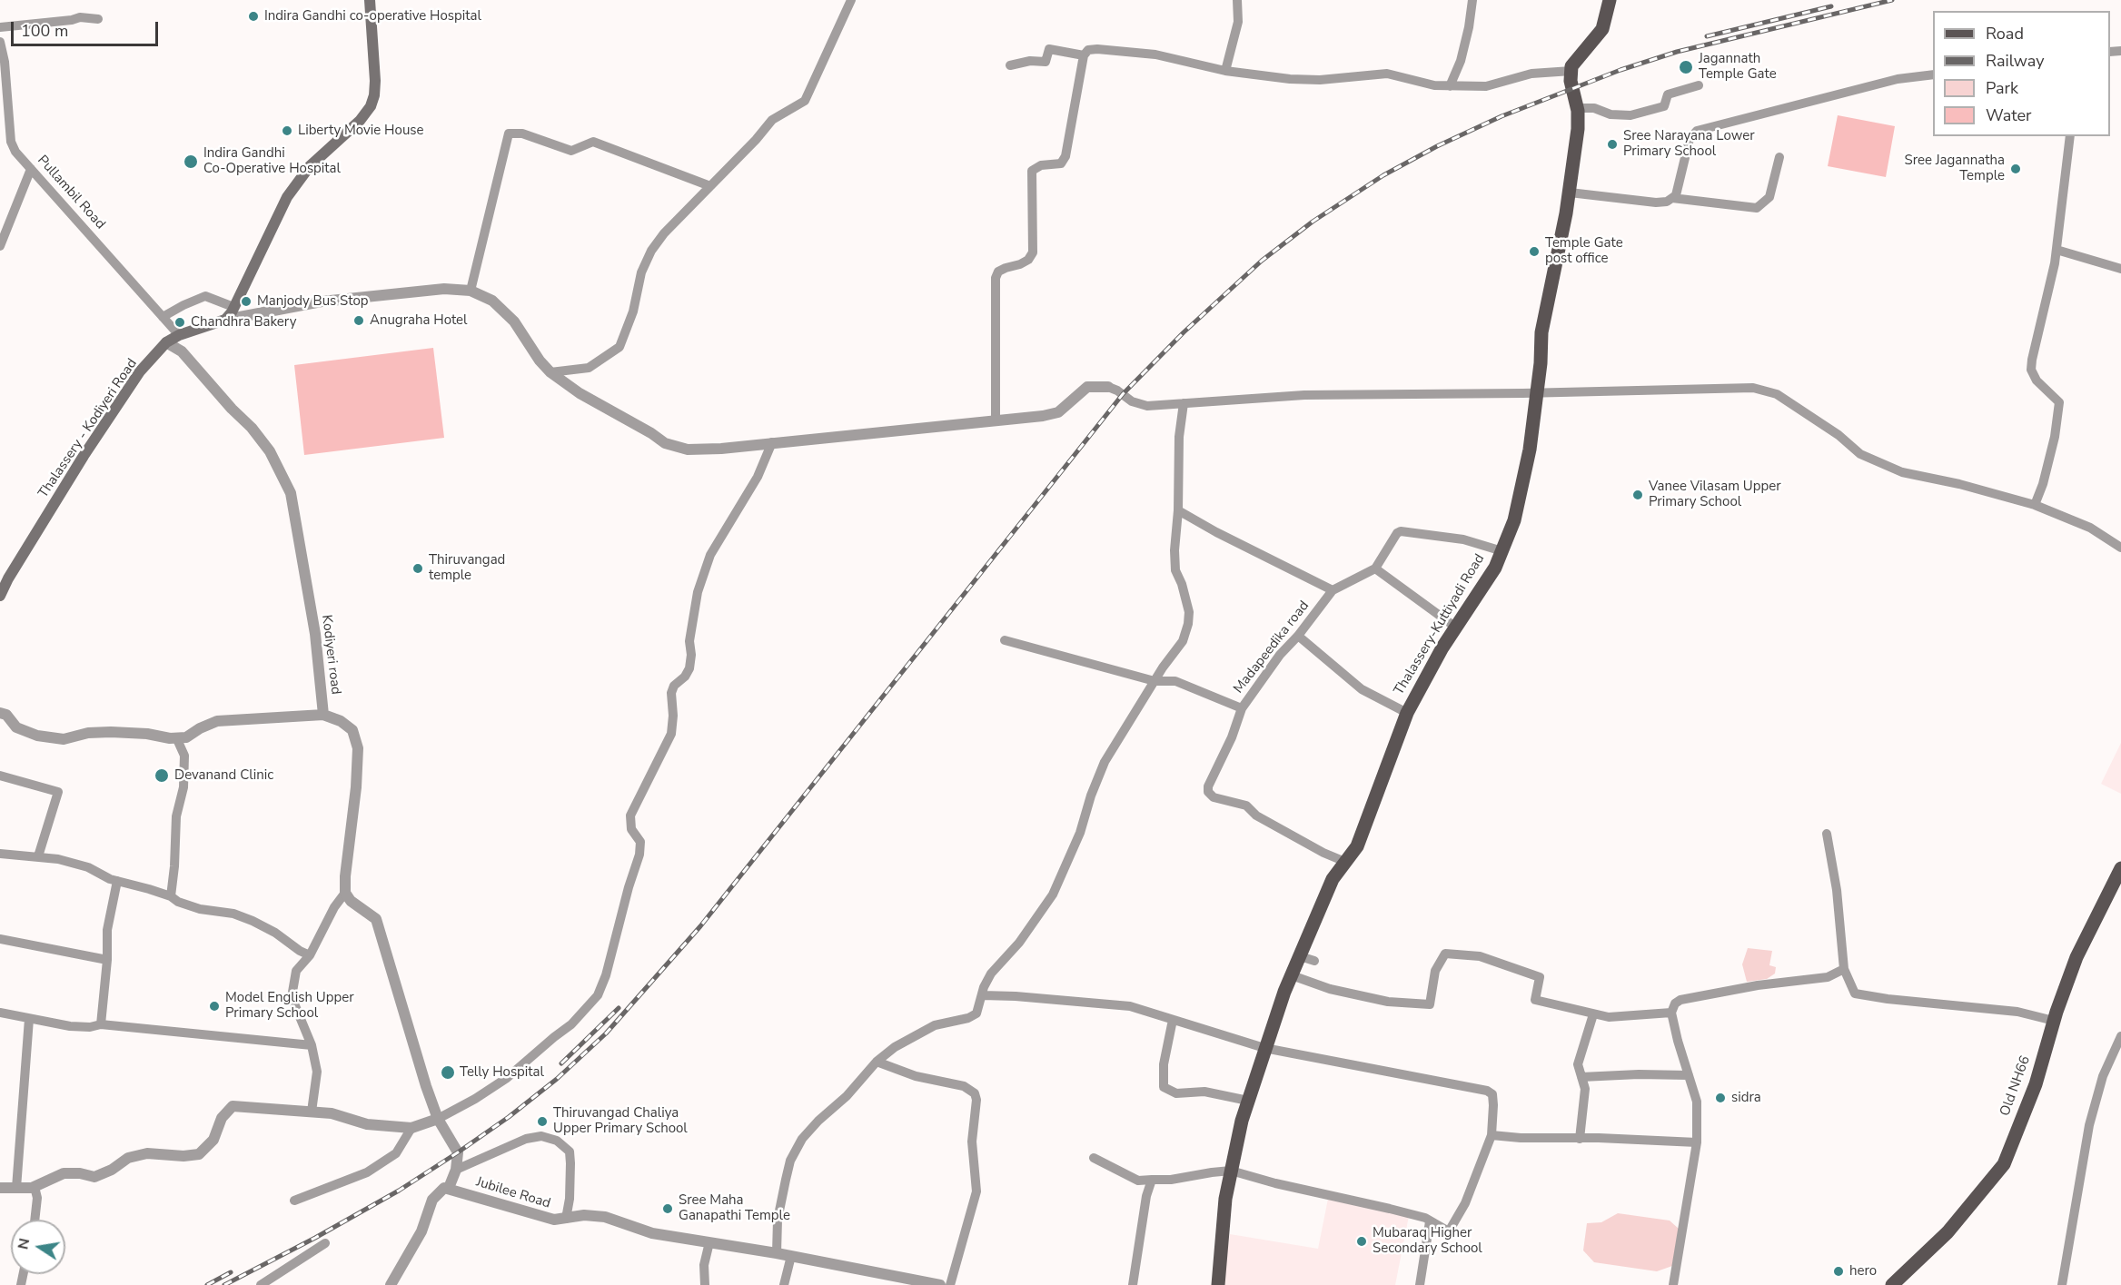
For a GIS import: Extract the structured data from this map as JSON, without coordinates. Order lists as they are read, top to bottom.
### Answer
{
  "streets": {
    "main road": ["Thalassery - Kodiyeri Road", "Thalassery-Kuttiyadi Road", "Old NH66"],
    "street": [
      "Pullambil Road",
      "Madapeedika road",
      "Kodiyeri road",
      "Jubilee Road"
    ]
  },
  "crossings": [
    ["Pullambil Road", "Thalassery - Kodiyeri Road"],
    ["Thalassery - Kodiyeri Road", "Kodiyeri road"],
    ["Thalassery-Kuttiyadi Road", "Madapeedika road"]
  ],
  "places": [
    "Indira Gandhi co-operative Hospital",
    "Jagannath Temple Gate",
    "Liberty Movie House",
    "Sree Narayana Lower Primary School",
    "Indira Gandhi Co-Operative Hospital",
    "Sree Jagannatha Temple",
    "Temple Gate post office",
    "Manjody Bus Stop",
    "Anugraha Hotel",
    "Chandhra Bakery",
    "Vanee Vilasam Upper Primary School",
    "Thiruvangad temple",
    "Devanand Clinic",
    "Model English Upper Primary School",
    "Telly Hospital",
    "sidra",
    "Thiruvangad Chaliya Upper Primary School",
    "Sree Maha Ganapathi Temple",
    "Mubaraq Higher Secondary School",
    "hero"
  ],
  "legend": [
    "Road",
    "Railway",
    "Park",
    "Water"
  ],
  "scale_bar": "100 m",
  "north": "left"
}
